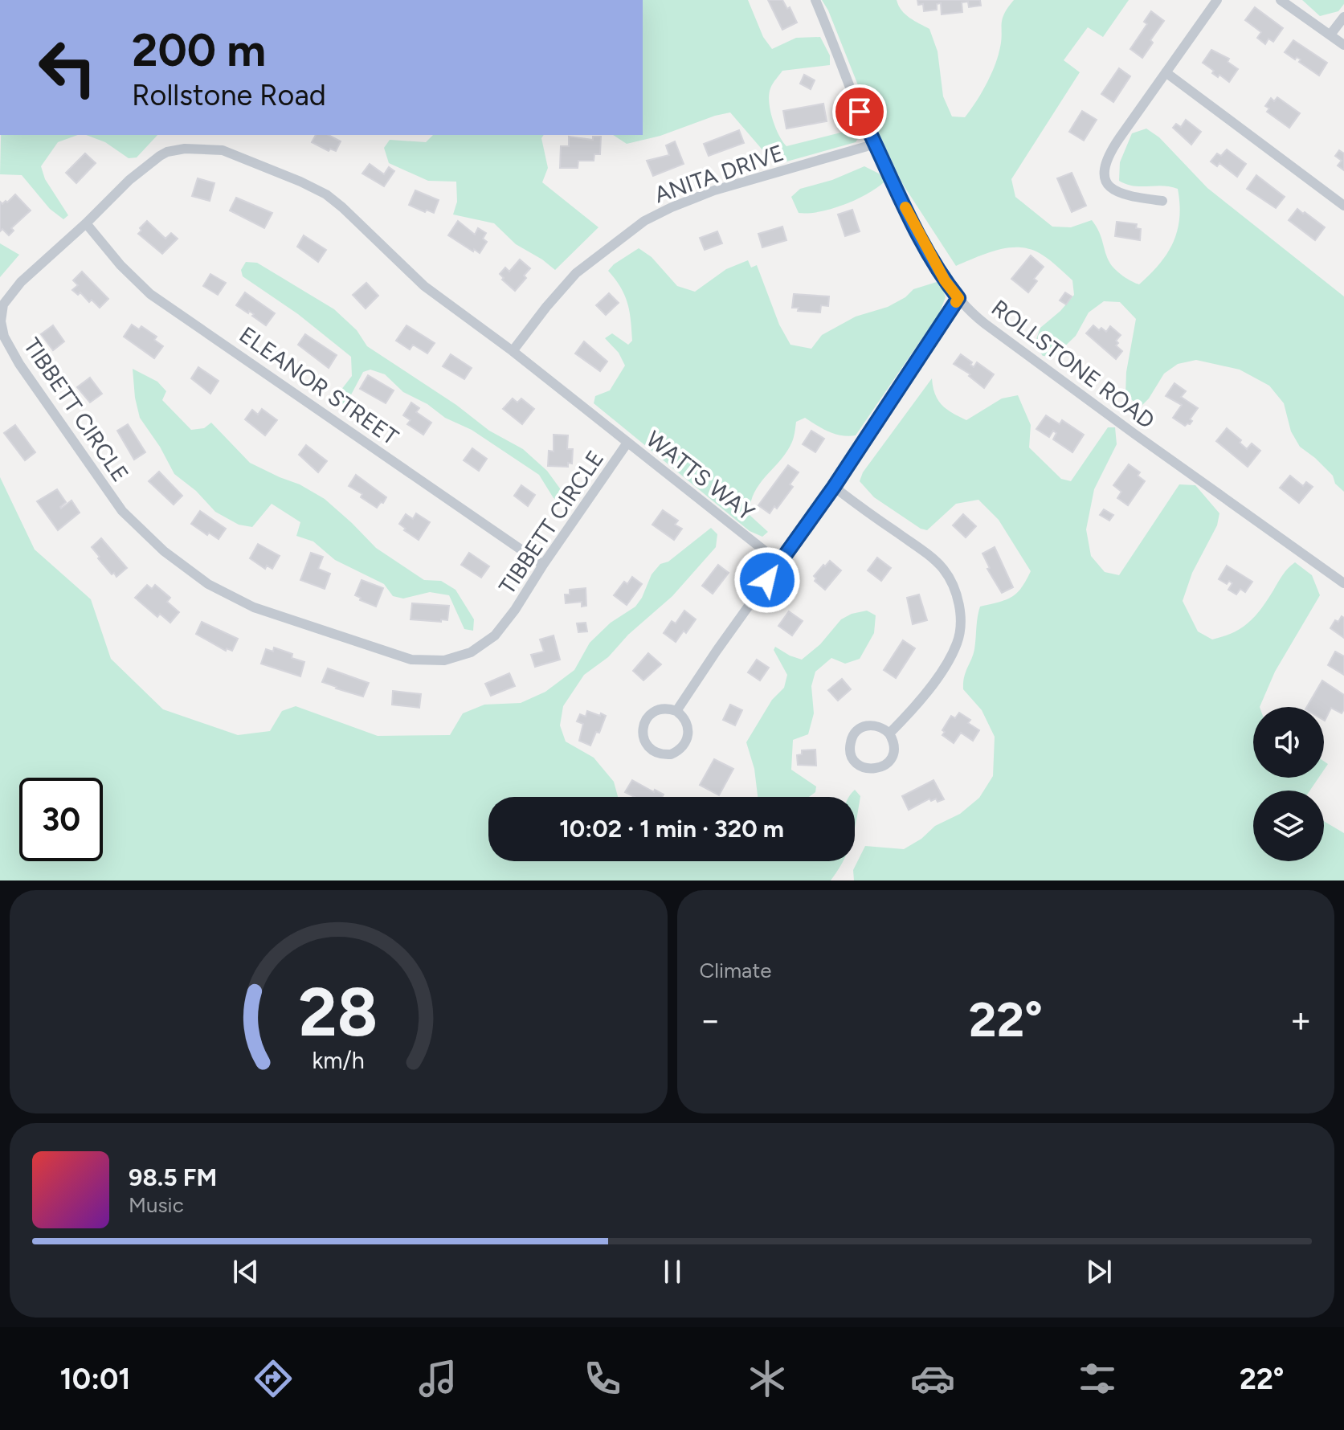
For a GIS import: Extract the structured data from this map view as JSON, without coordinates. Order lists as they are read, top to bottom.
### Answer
{
  "streets": {
    "street": [
      "ANITA DRIVE",
      "ROLLSTONE ROAD",
      "ELEANOR STREET",
      "TIBBETT CIRCLE",
      "WATTS WAY"
    ]
  },
  "crossings": [
    ["ANITA DRIVE", "ROLLSTONE ROAD"],
    ["ANITA DRIVE", "TIBBETT CIRCLE"],
    ["ELEANOR STREET", "TIBBETT CIRCLE"],
    ["TIBBETT CIRCLE", "WATTS WAY"]
  ],
  "page": {
    "turn": ["200 m", "Rollstone Road"],
    "limit": "30",
    "trip": "10:02 · 1 min · 320 m",
    "tile": "Climate",
    "heat": ["−", "22°", "+"],
    "song": ["98.5 FM", "Music"],
    "tabs": ["10:01", "22°"],
    "gauge": ["28", "km/h"]
  }
}
